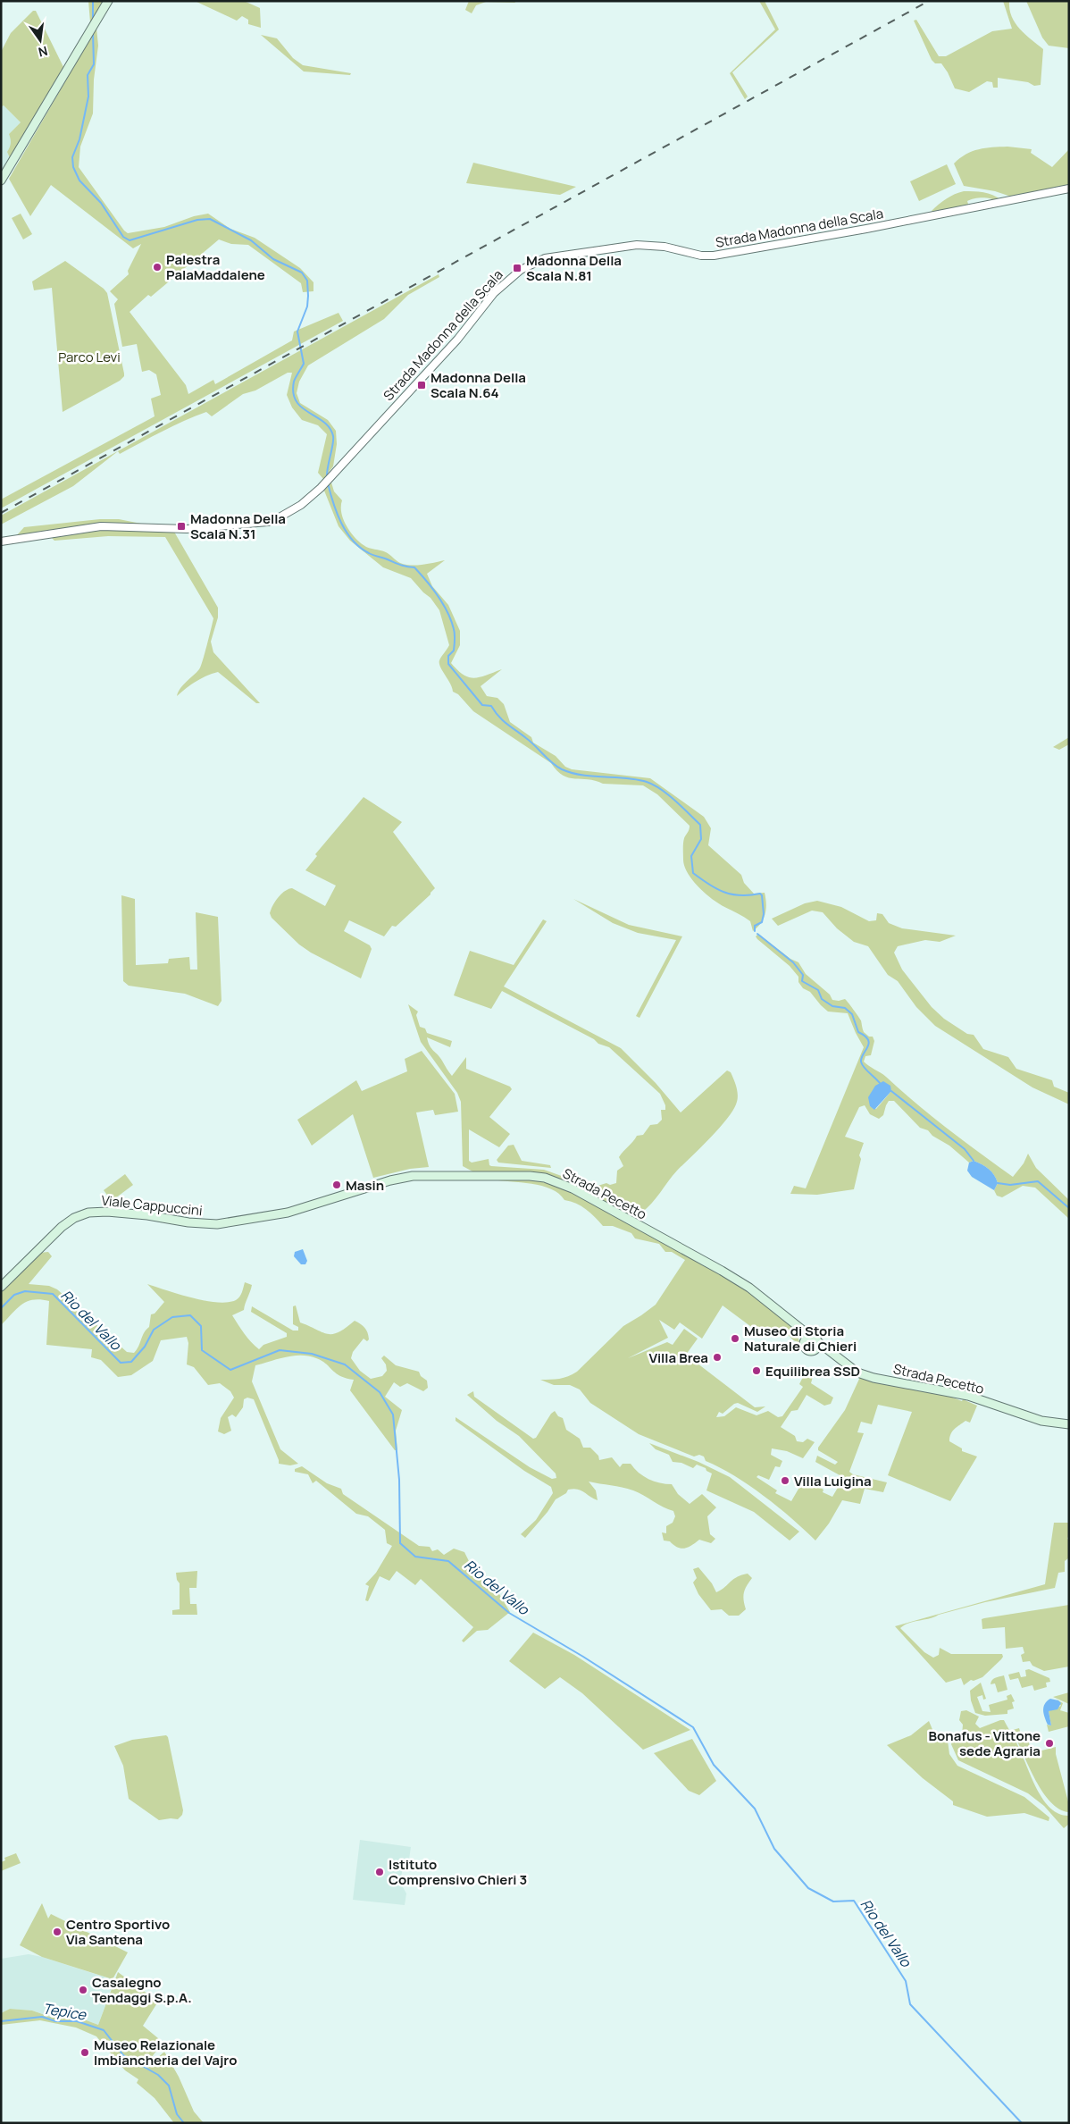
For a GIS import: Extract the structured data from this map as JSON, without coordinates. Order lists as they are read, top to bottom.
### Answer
{
  "streets": {
    "main road": ["Strada Pecetto", "Viale Cappuccini"],
    "street": ["Strada Madonna della Scala"]
  },
  "crossings": [
    ["Strada Pecetto", "Viale Cappuccini"]
  ],
  "water": ["Rio del Vallo", "Tepice"],
  "parks": ["Parco Levi"],
  "places": {
    "other": [
      "Palestra PalaMaddalene",
      "Masin",
      "Museo di Storia Naturale di Chieri",
      "Villa Brea",
      "Equilibrea SSD",
      "Villa Luigina",
      "Bonafus - Vittone sede Agraria",
      "Istituto Comprensivo Chieri 3",
      "Centro Sportivo Via Santena",
      "Casalegno Tendaggi S.p.A.",
      "Museo Relazionale Imbiancheria del Vajro"
    ],
    "transit": ["Madonna Della Scala N.81", "Madonna Della Scala N.64", "Madonna Della Scala N.31"]
  },
  "north": "bottom"
}
